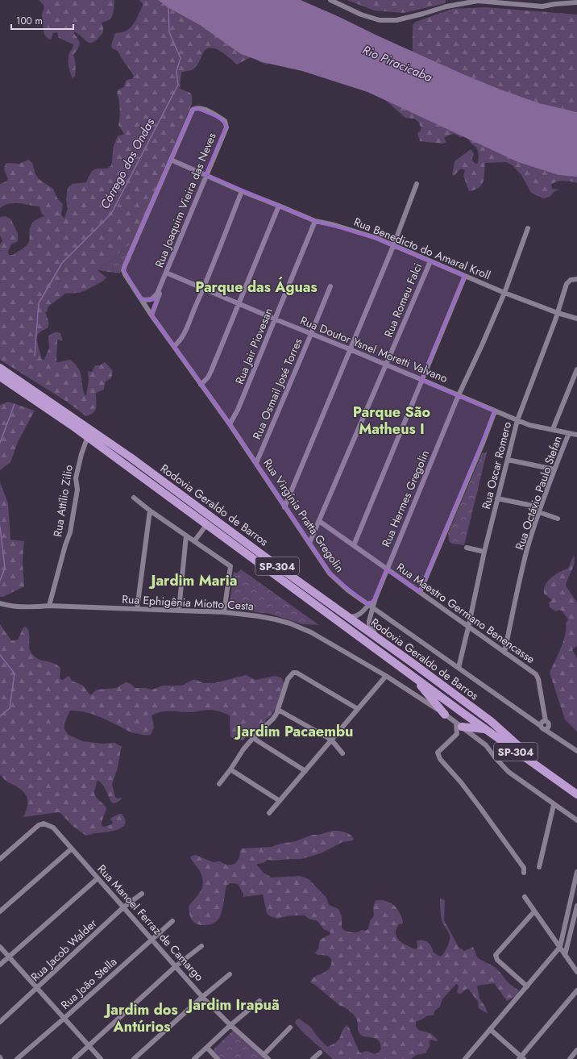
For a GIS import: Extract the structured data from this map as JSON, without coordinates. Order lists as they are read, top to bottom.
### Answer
{
  "streets": {
    "highway": ["Rodovia Geraldo de Barros", "SP-304"],
    "street": [
      "Rua Joaquim Vieira das Neves",
      "Rua Benedicto do Amaral Kroll",
      "Rua Romeu Falci",
      "Rua Jair Piovesan",
      "Rua Doutor Ysnel Moretti Valvano",
      "Rua Osmail José Torres",
      "Rua Oscar Romero",
      "Rua Octávio Paulo Stefan",
      "Rua Hermes Gregolin",
      "Rua Attílio Zilio",
      "Rua Virgínia Pratta Gregolin",
      "Rua Ephigênia Miotto Cesta",
      "Rua Maestro Germano Benencasse",
      "Rua Manoel Ferraz de Camargo",
      "Rua Jacob Walder",
      "Rua João Stella"
    ]
  },
  "crossings": [
    ["Rua Joaquim Vieira das Neves", "Rua Benedicto do Amaral Kroll"],
    ["Rua Joaquim Vieira das Neves", "Rua Doutor Ysnel Moretti Valvano"],
    ["Rua Joaquim Vieira das Neves", "Rua Virgínia Pratta Gregolin"],
    ["Rua Benedicto do Amaral Kroll", "Rua Romeu Falci"],
    ["Rua Benedicto do Amaral Kroll", "Rua Jair Piovesan"],
    ["Rua Benedicto do Amaral Kroll", "Rua Oscar Romero"],
    ["Rua Benedicto do Amaral Kroll", "Rua Hermes Gregolin"],
    ["Rua Benedicto do Amaral Kroll", "Rua Virgínia Pratta Gregolin"],
    ["Rua Romeu Falci", "Rua Doutor Ysnel Moretti Valvano"],
    ["Rua Romeu Falci", "Rua Virgínia Pratta Gregolin"],
    ["Rua Romeu Falci", "Rua Maestro Germano Benencasse"],
    ["Rua Jair Piovesan", "Rua Doutor Ysnel Moretti Valvano"],
    ["Rua Jair Piovesan", "Rua Virgínia Pratta Gregolin"],
    ["Rua Doutor Ysnel Moretti Valvano", "Rua Osmail José Torres"],
    ["Rua Doutor Ysnel Moretti Valvano", "Rua Oscar Romero"],
    ["Rua Doutor Ysnel Moretti Valvano", "Rua Octávio Paulo Stefan"],
    ["Rua Doutor Ysnel Moretti Valvano", "Rua Hermes Gregolin"],
    ["Rua Osmail José Torres", "Rua Virgínia Pratta Gregolin"],
    ["Rua Oscar Romero", "Rua Virgínia Pratta Gregolin"],
    ["Rua Oscar Romero", "Rua Maestro Germano Benencasse"],
    ["Rua Octávio Paulo Stefan", "Rua Maestro Germano Benencasse"],
    ["Rua Hermes Gregolin", "Rodovia Geraldo de Barros"],
    ["Rua Hermes Gregolin", "Rua Virgínia Pratta Gregolin"],
    ["Rua Hermes Gregolin", "Rua Maestro Germano Benencasse"],
    ["Rua Attílio Zilio", "Rodovia Geraldo de Barros"],
    ["Rua Attílio Zilio", "Rua Ephigênia Miotto Cesta"],
    ["Rua Virgínia Pratta Gregolin", "Rua Maestro Germano Benencasse"],
    ["Rua Manoel Ferraz de Camargo", "Rua Jacob Walder"],
    ["Rua Manoel Ferraz de Camargo", "Rua João Stella"]
  ],
  "districts": [
    "Parque das Águas",
    "Parque São Matheus I",
    "Jardim Maria",
    "Jardim Pacaembu",
    "Jardim Irapuã",
    "Jardim dos Antúrios"
  ],
  "water": ["Rio Piracicaba", "Córrego das Ondas"],
  "scale_bar": "100 m"
}
